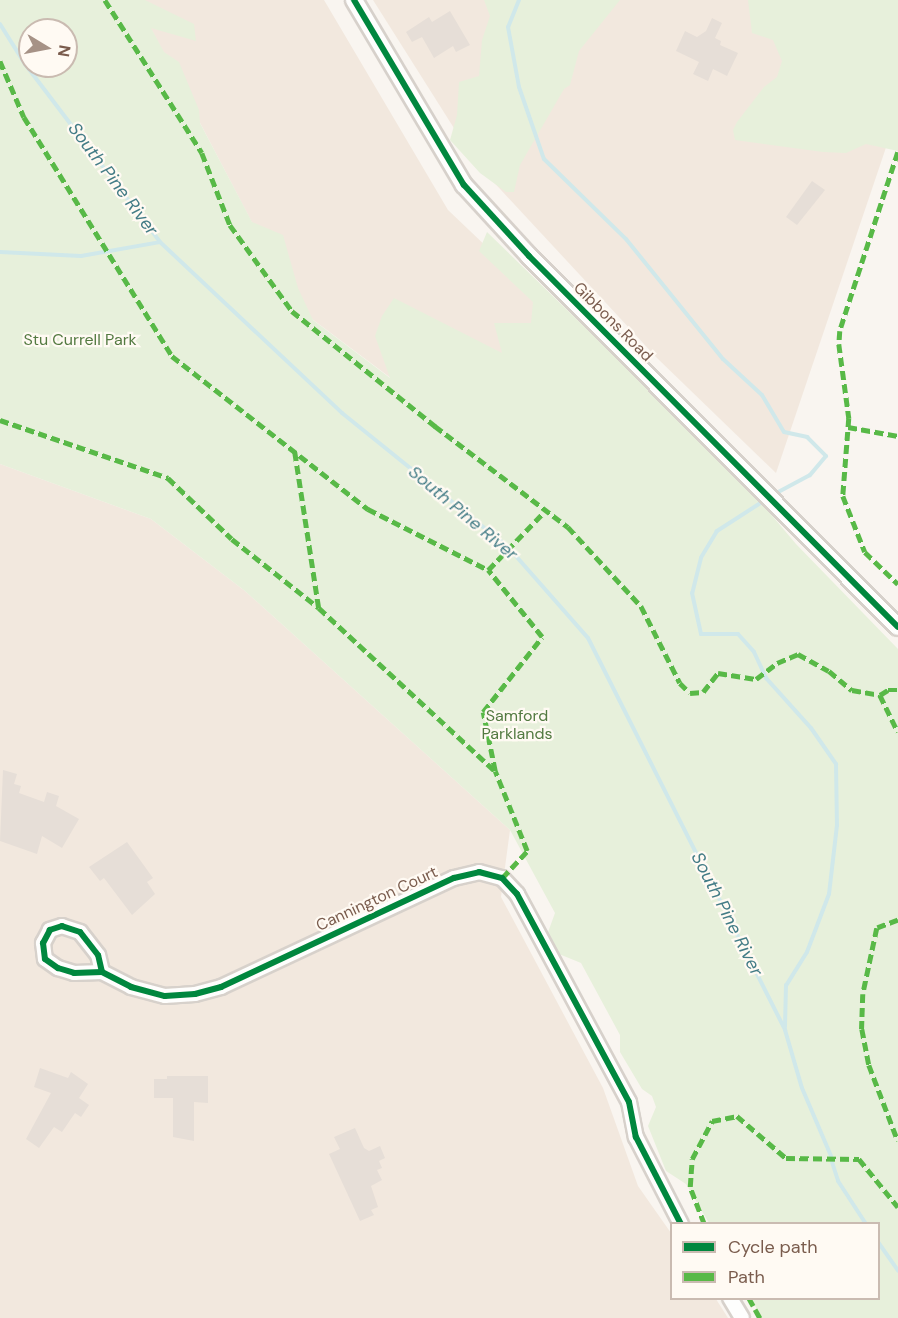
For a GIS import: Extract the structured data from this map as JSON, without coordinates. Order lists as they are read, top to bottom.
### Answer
{
  "streets": {
    "street": ["Gibbons Road", "Cannington Court"]
  },
  "water": ["South Pine River"],
  "parks": ["Stu Currell Park", "Samford Parklands"],
  "legend": ["Cycle path", "Path"],
  "north": "right"
}
